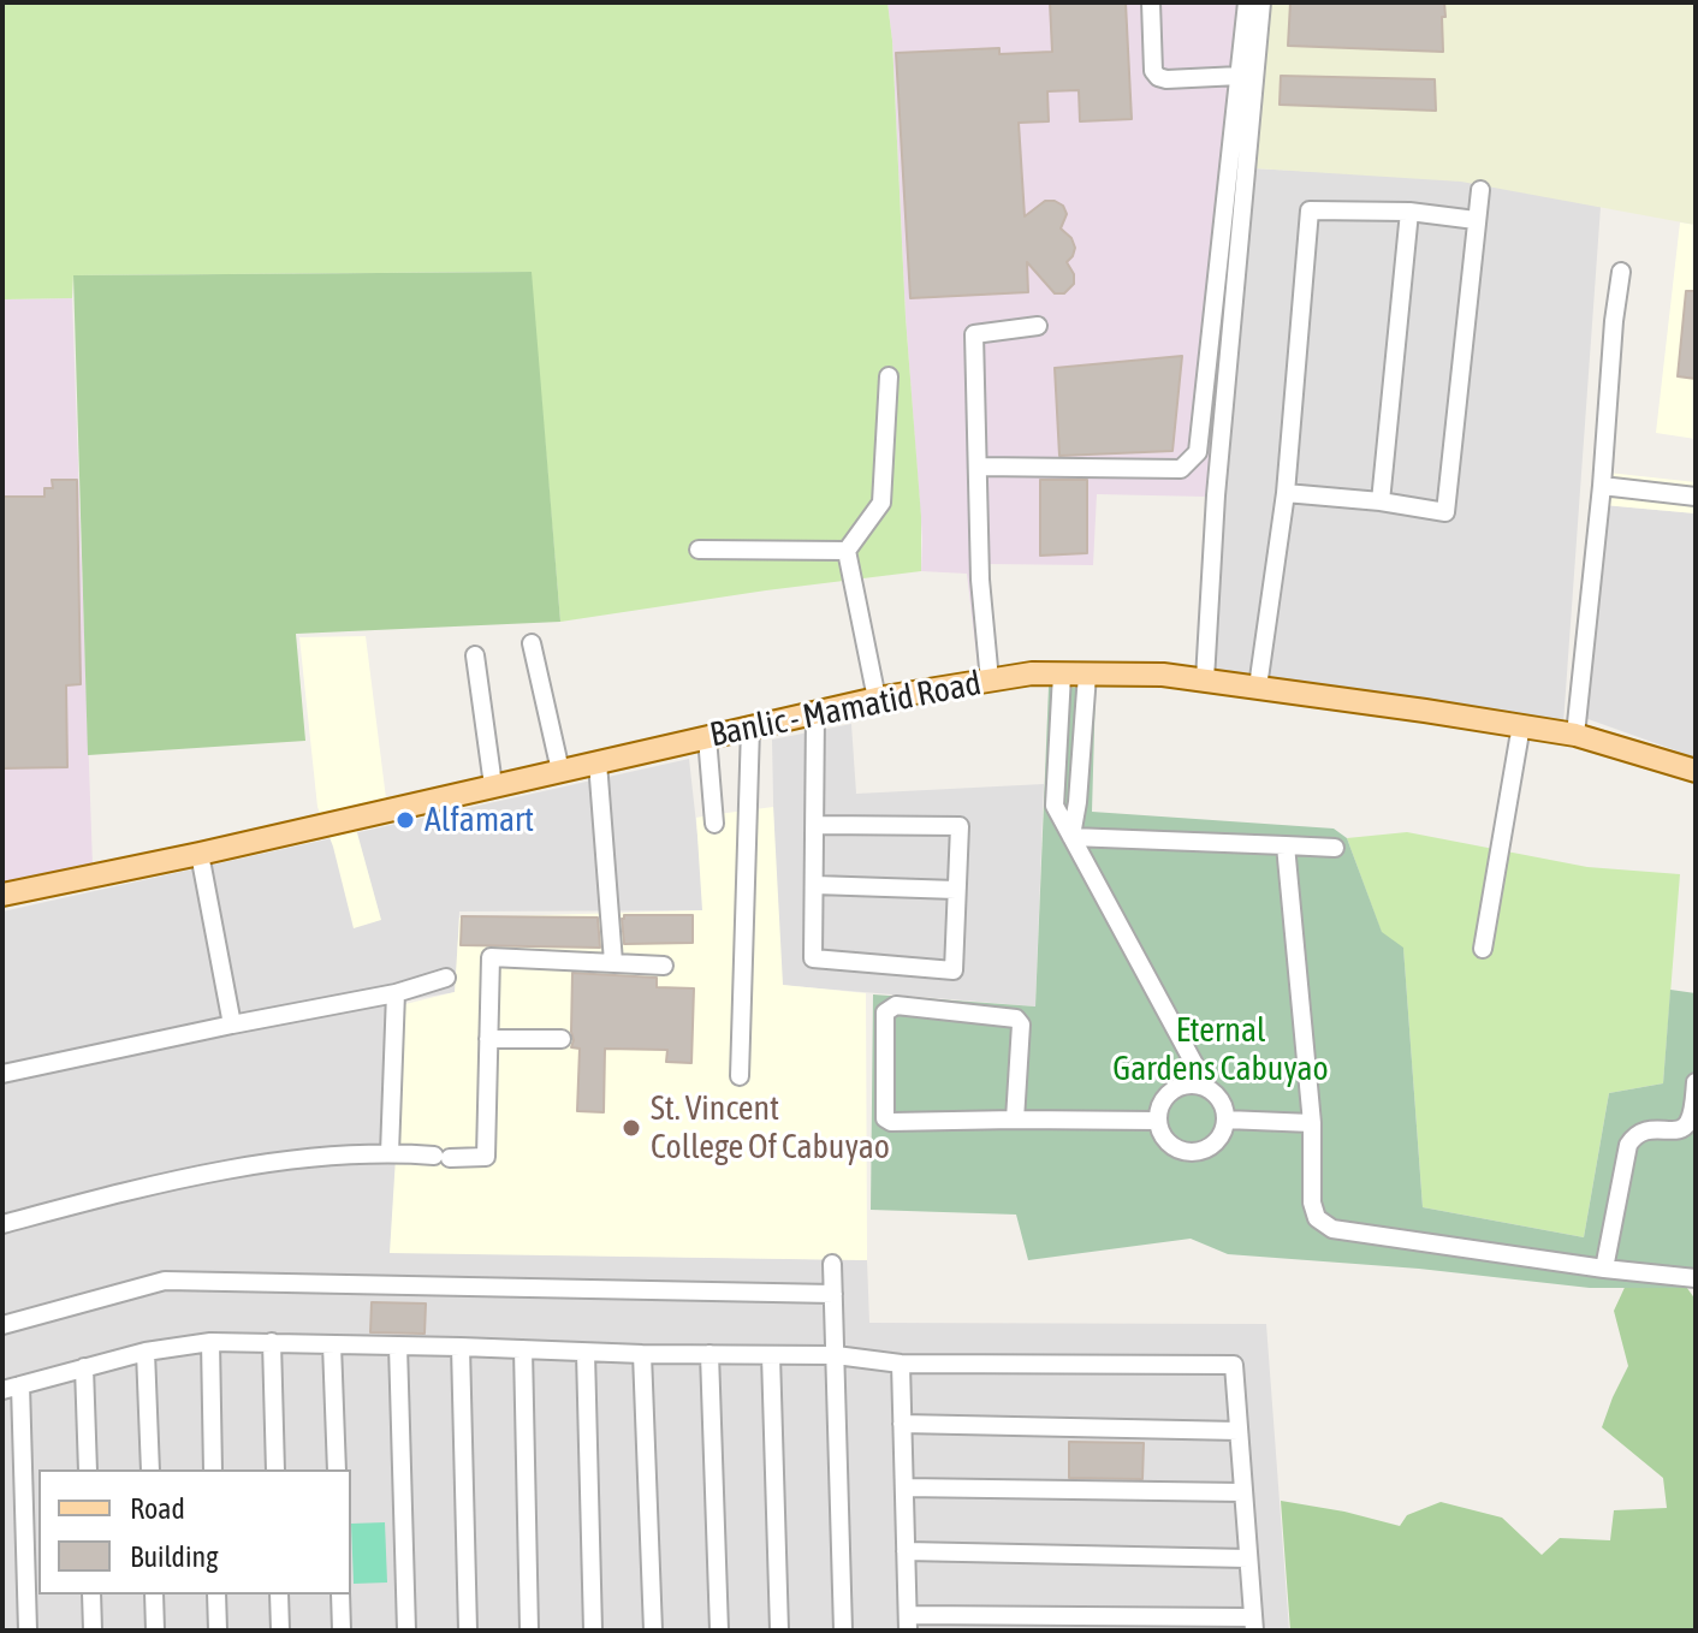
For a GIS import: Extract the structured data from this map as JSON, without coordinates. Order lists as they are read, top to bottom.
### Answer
{
  "streets": {
    "main road": ["Banlic - Mamatid Road"]
  },
  "parks": ["Eternal Gardens Cabuyao"],
  "places": ["Alfamart", "St. Vincent College Of Cabuyao"],
  "legend": ["Road", "Building"]
}
